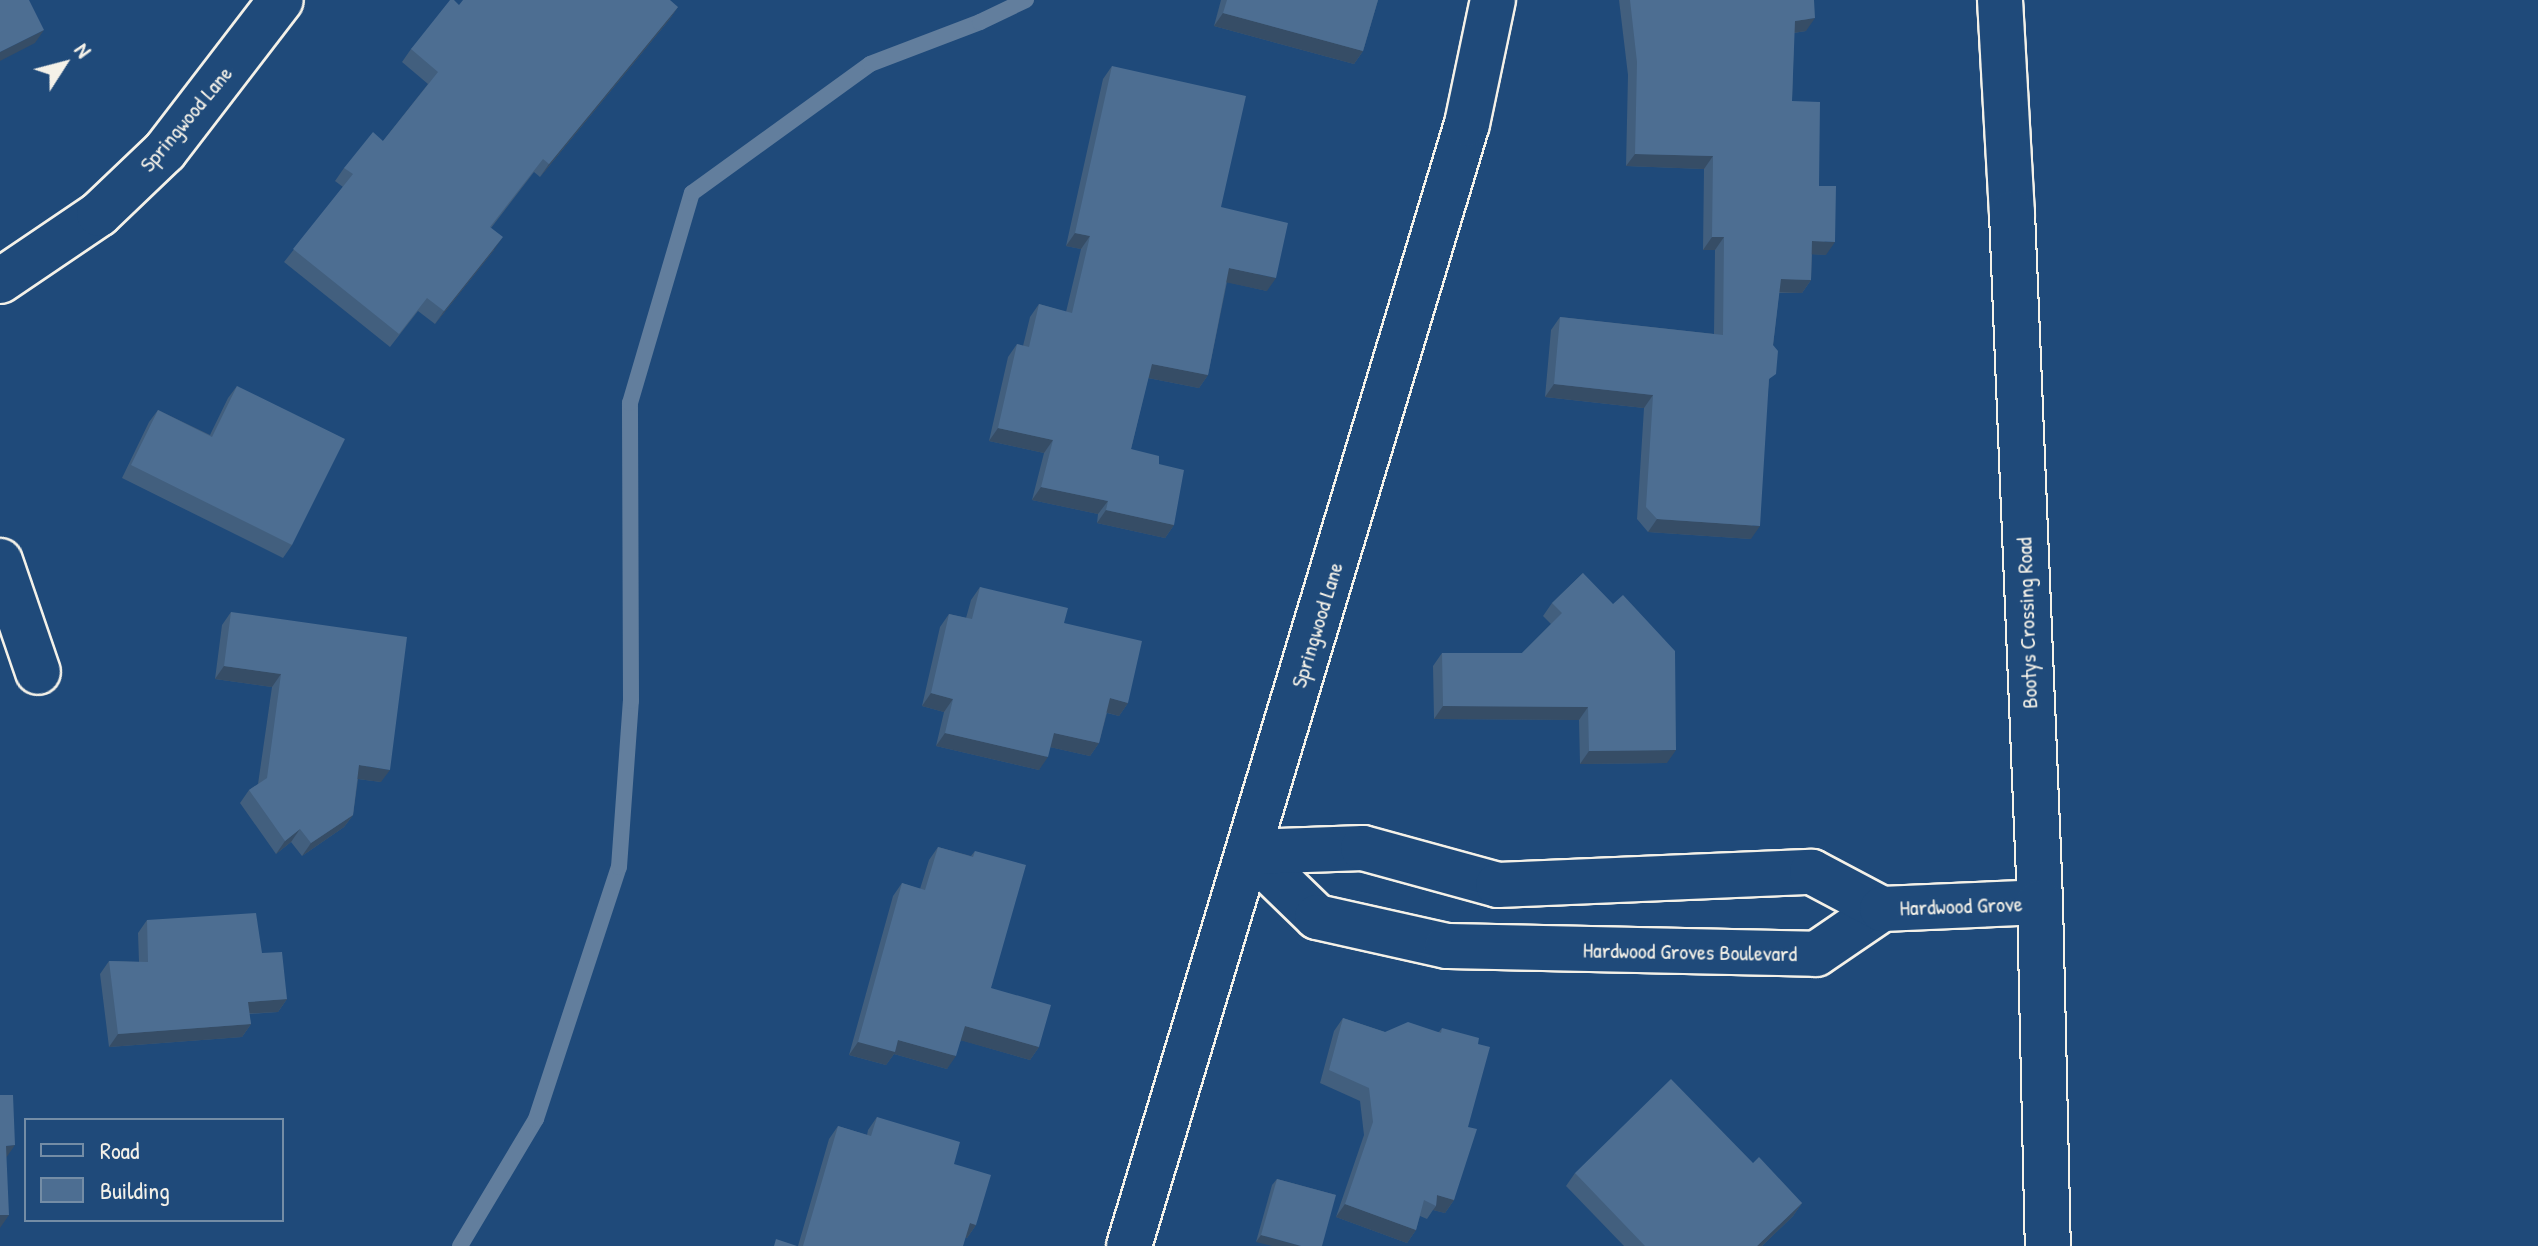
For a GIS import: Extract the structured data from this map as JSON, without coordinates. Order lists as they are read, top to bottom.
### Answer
{
  "streets": {
    "street": [
      "Springwood Lane",
      "Bootys Crossing Road",
      "Hardwood Grove",
      "Hardwood Groves Boulevard"
    ]
  },
  "crossings": [
    ["Springwood Lane", "Hardwood Groves Boulevard"],
    ["Bootys Crossing Road", "Hardwood Grove"],
    ["Hardwood Grove", "Hardwood Groves Boulevard"]
  ],
  "legend": ["Road", "Building"],
  "north": "top right"
}
